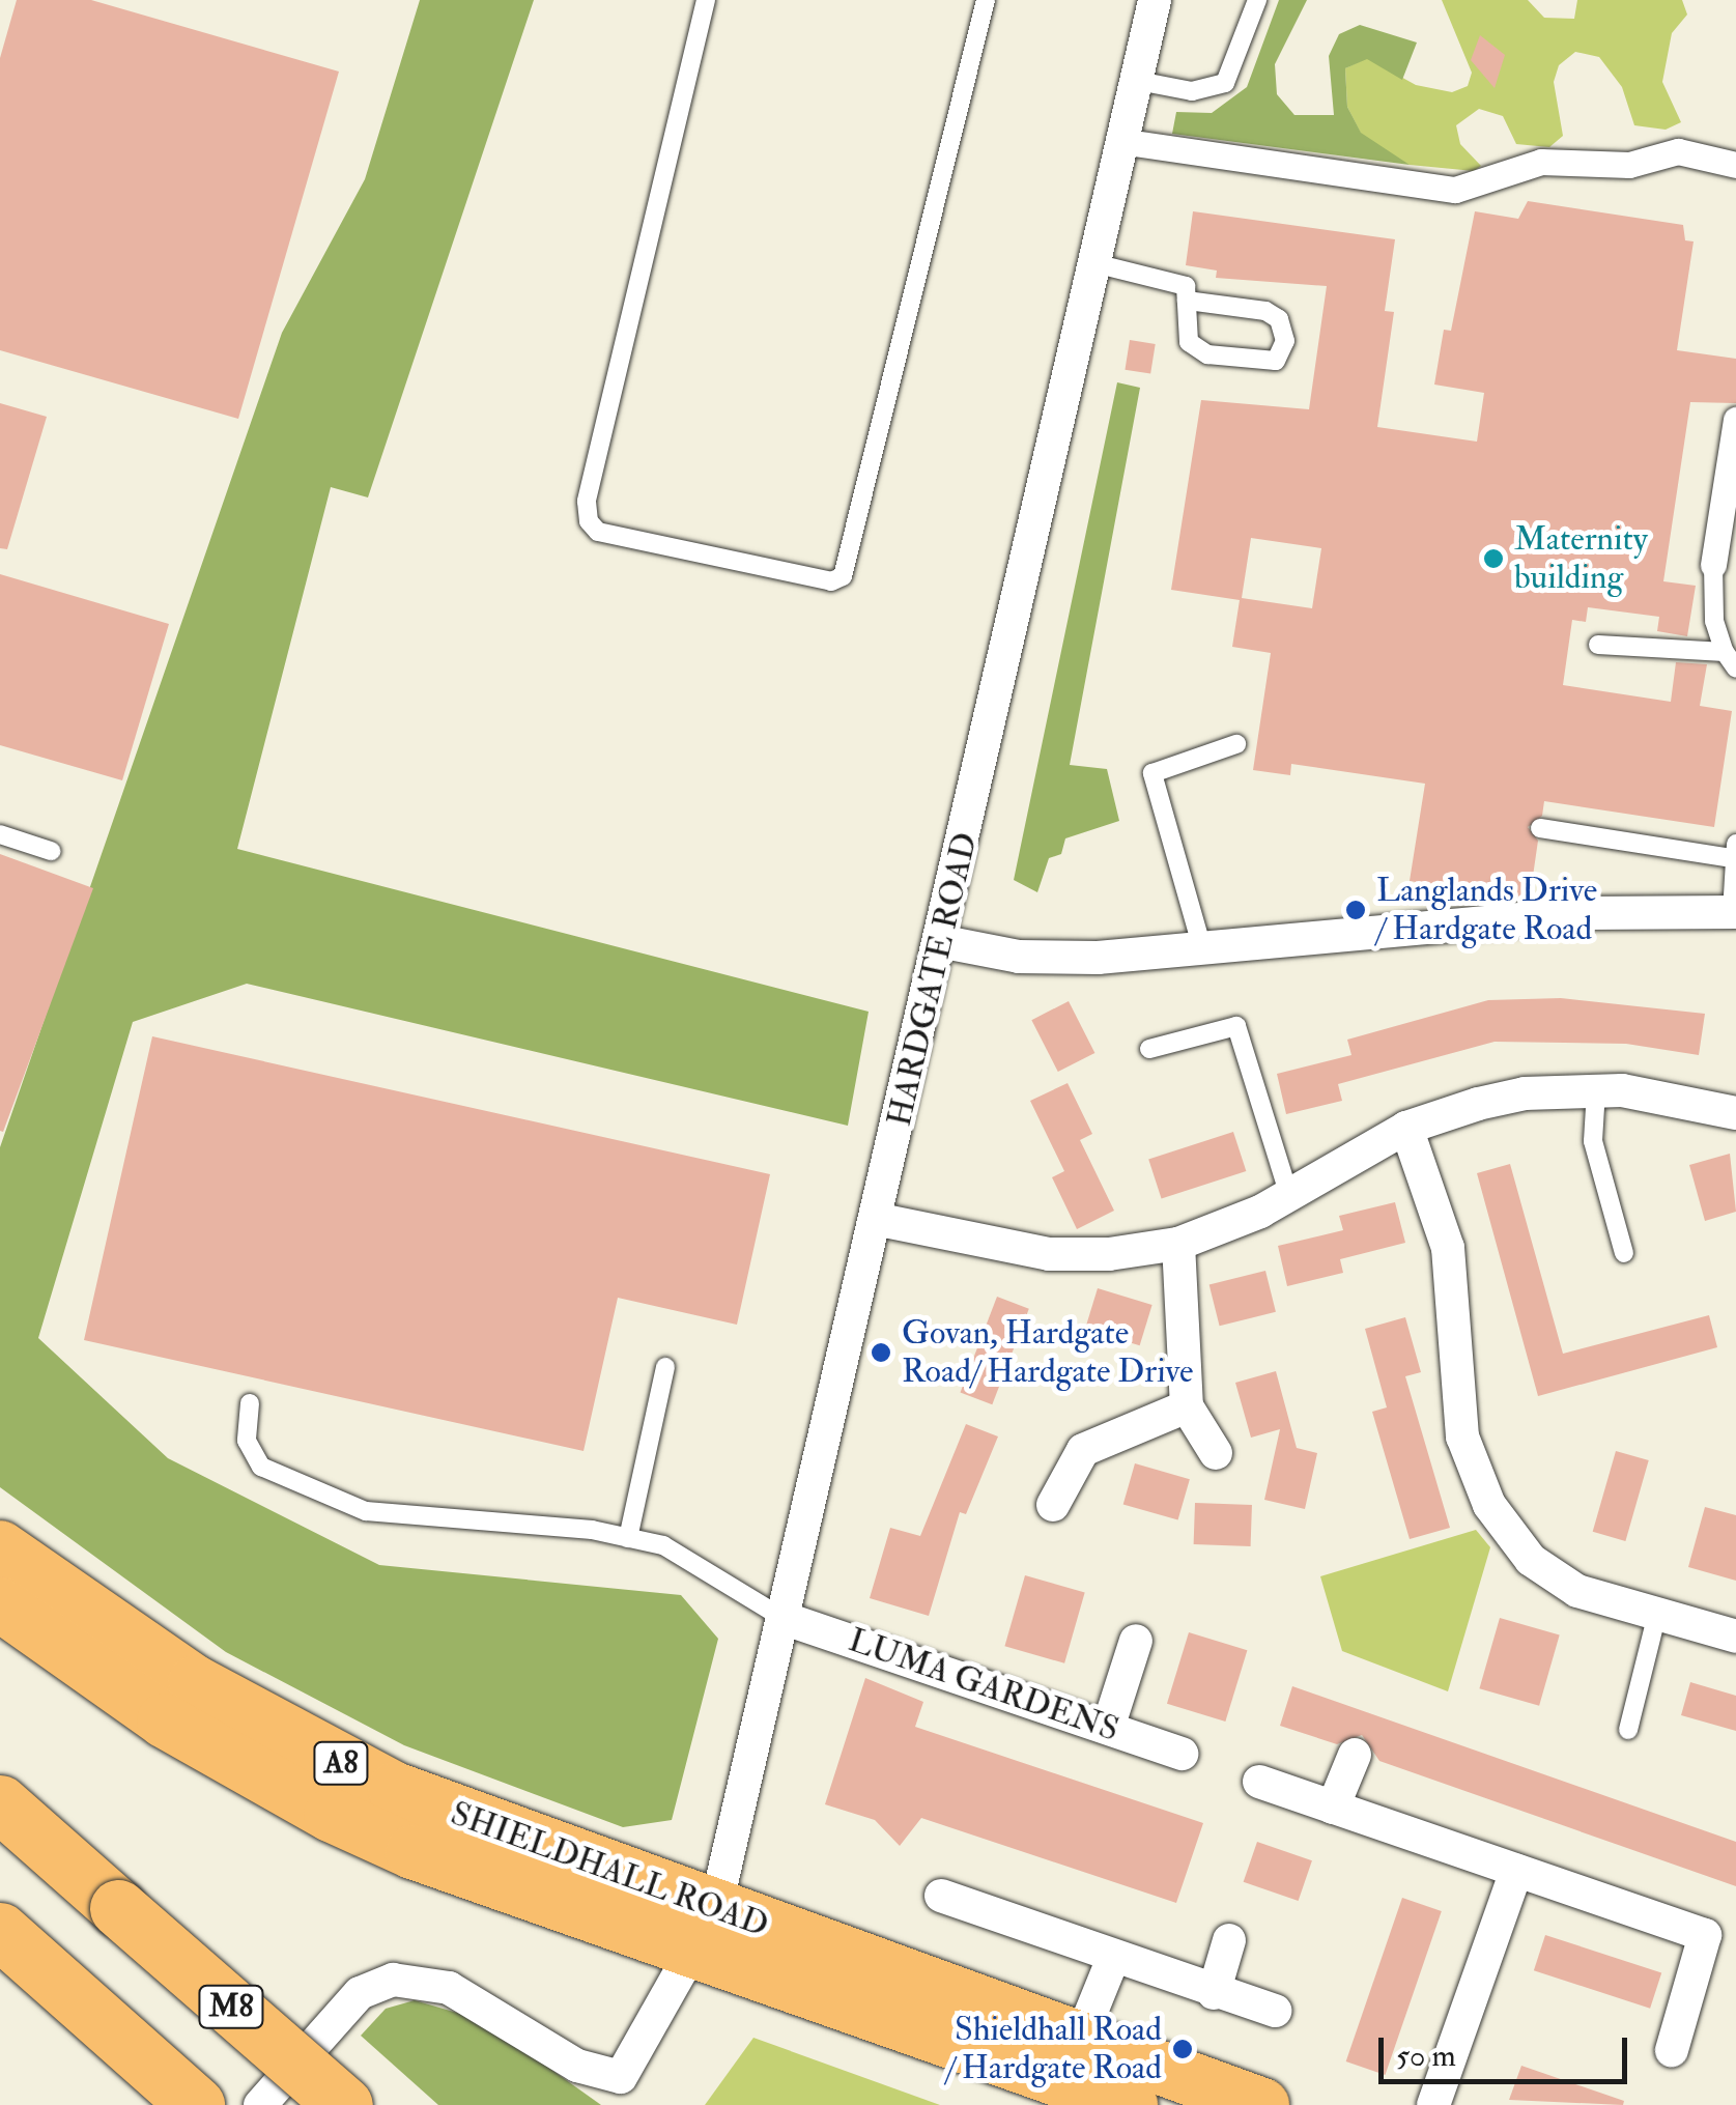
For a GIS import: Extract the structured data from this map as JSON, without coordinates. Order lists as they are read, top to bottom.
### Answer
{
  "streets": {
    "highway": ["M8"],
    "main road": ["A8", "SHIELDHALL ROAD"],
    "street": ["HARDGATE ROAD", "LUMA GARDENS"]
  },
  "crossings": [
    ["HARDGATE ROAD", "LUMA GARDENS"],
    ["HARDGATE ROAD", "SHIELDHALL ROAD"]
  ],
  "places": [
    "Maternity building",
    "Langlands Drive / Hardgate Road",
    "Govan, Hardgate Road/ Hardgate Drive",
    "Shieldhall Road / Hardgate Road"
  ],
  "scale_bar": "50 m"
}
